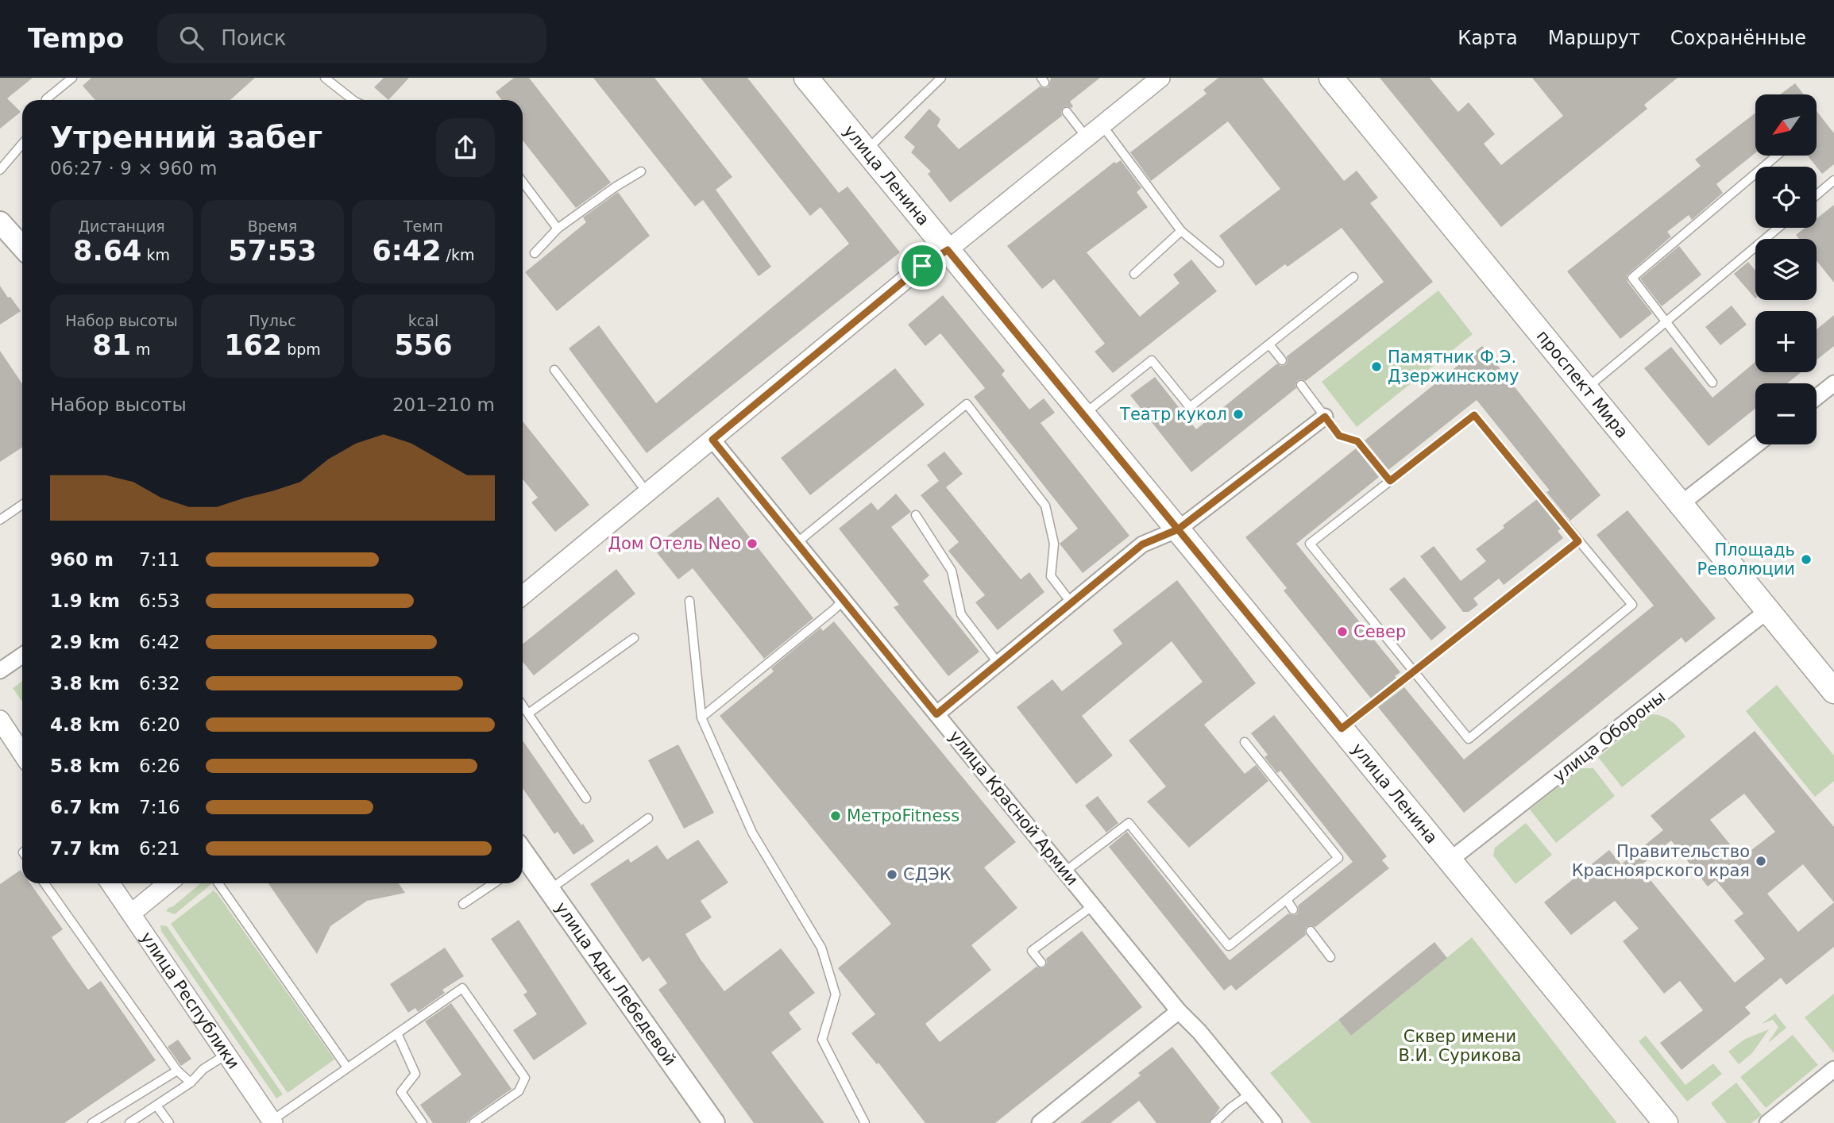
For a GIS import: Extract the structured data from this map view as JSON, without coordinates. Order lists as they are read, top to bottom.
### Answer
{
  "streets": {
    "main road": ["улица Ленина", "проспект Мира", "улица Ады Лебедевой"],
    "street": ["улица Обороны", "улица Красной Армии", "улица Республики"]
  },
  "crossings": [
    ["улица Ленина", "улица Обороны"],
    ["проспект Мира", "улица Обороны"]
  ],
  "parks": ["Сквер имени В.И. Сурикова"],
  "places": [
    "Памятник Ф.Э. Дзержинскому",
    "Театр кукол",
    "Дом Отель Neo",
    "Площадь Революции",
    "Север",
    "МетроFitness",
    "Правительство Красноярского края",
    "СДЭК"
  ],
  "north": "bottom left",
  "page": {
    "header": "Tempo",
    "search": "Поиск",
    "nav": ["Карта", "Маршрут", "Сохранённые"],
    "map_buttons": ["+", "−"],
    "heading": ["Утренний забег", "06:27 · 9 × 960 m"],
    "stats": [
      ["Дистанция", "8.64 km"],
      ["Время", "57:53"],
      ["Темп", "6:42 /km"],
      ["Набор высоты", "81 m"],
      ["Пульс", "162 bpm"],
      ["kcal", "556"]
    ],
    "chart": ["Набор высоты", "201–210 m"],
    "list": [
      {
        "name": "960 m",
        "note": "7:11"
      },
      {
        "name": "1.9 km",
        "note": "6:53"
      },
      {
        "name": "2.9 km",
        "note": "6:42"
      },
      {
        "name": "3.8 km",
        "note": "6:32"
      },
      {
        "name": "4.8 km",
        "note": "6:20"
      },
      {
        "name": "5.8 km",
        "note": "6:26"
      },
      {
        "name": "6.7 km",
        "note": "7:16"
      },
      {
        "name": "7.7 km",
        "note": "6:21"
      }
    ]
  }
}
